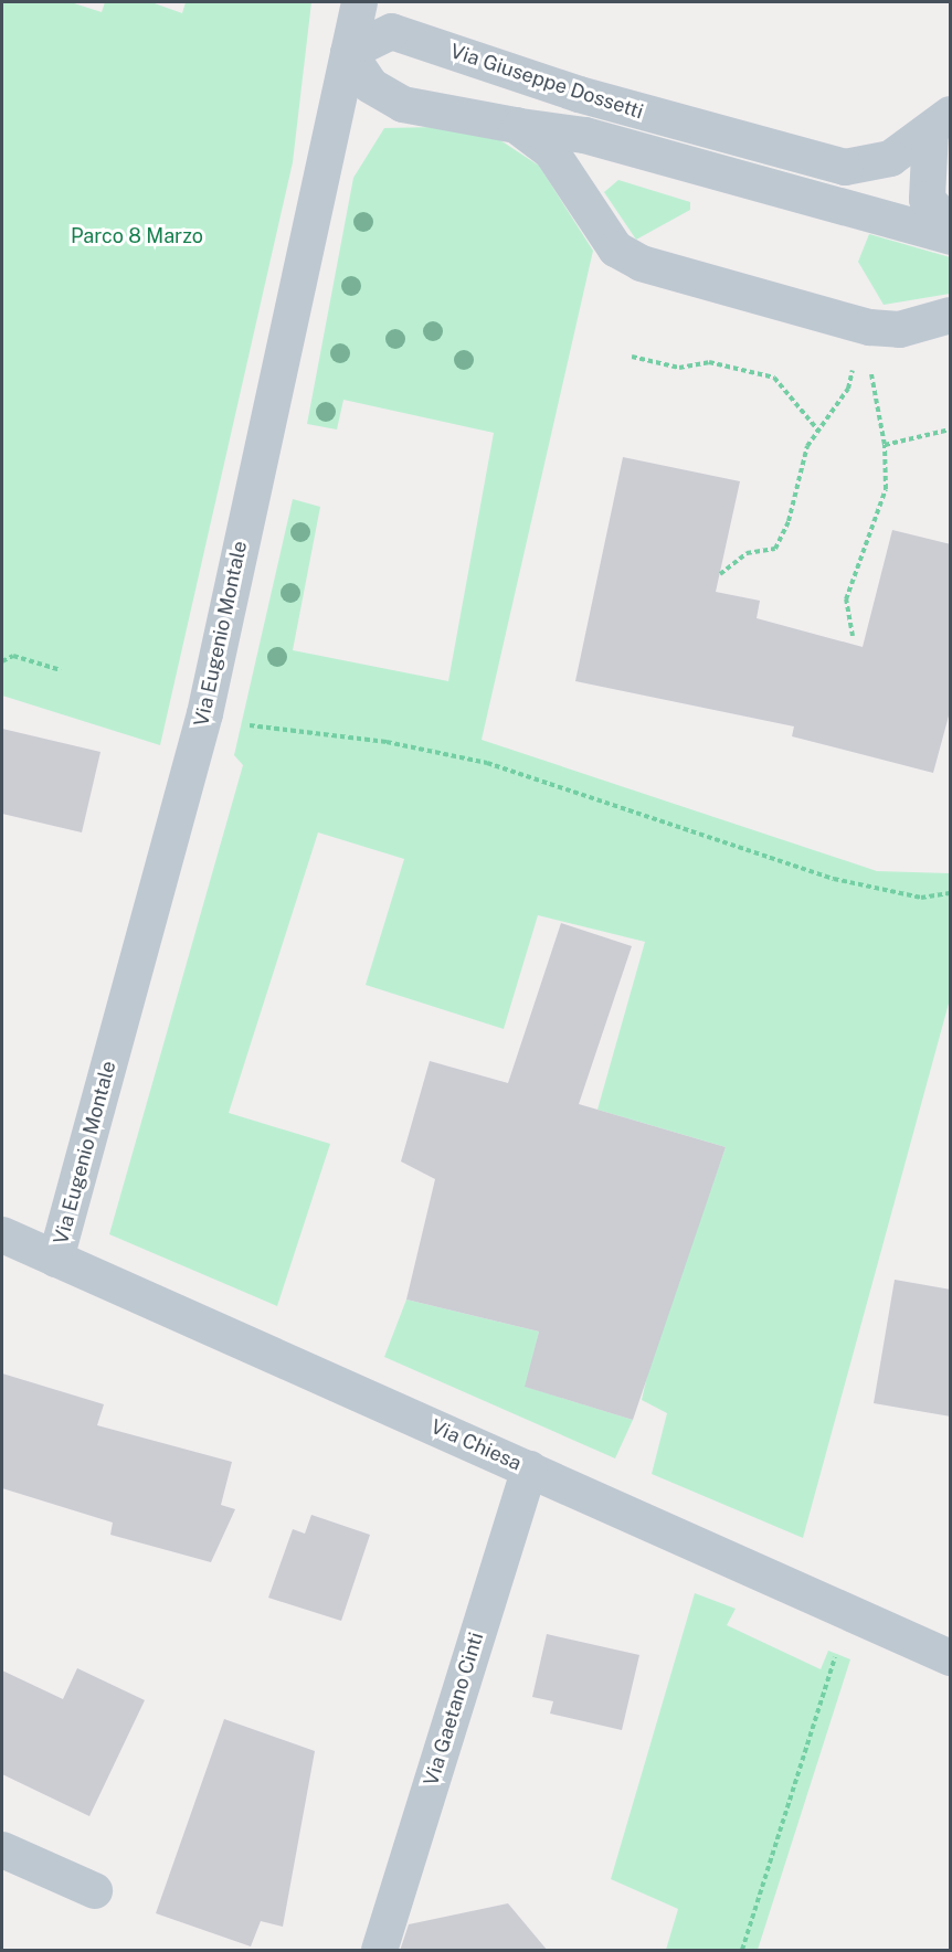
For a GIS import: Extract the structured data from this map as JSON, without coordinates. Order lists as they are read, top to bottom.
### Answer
{
  "streets": {
    "street": [
      "Via Giuseppe Dossetti",
      "Via Eugenio Montale",
      "Via Chiesa",
      "Via Gaetano Cinti"
    ]
  },
  "crossings": [
    ["Via Giuseppe Dossetti", "Via Eugenio Montale"],
    ["Via Eugenio Montale", "Via Chiesa"],
    ["Via Chiesa", "Via Gaetano Cinti"]
  ],
  "parks": ["Parco 8 Marzo"]
}
